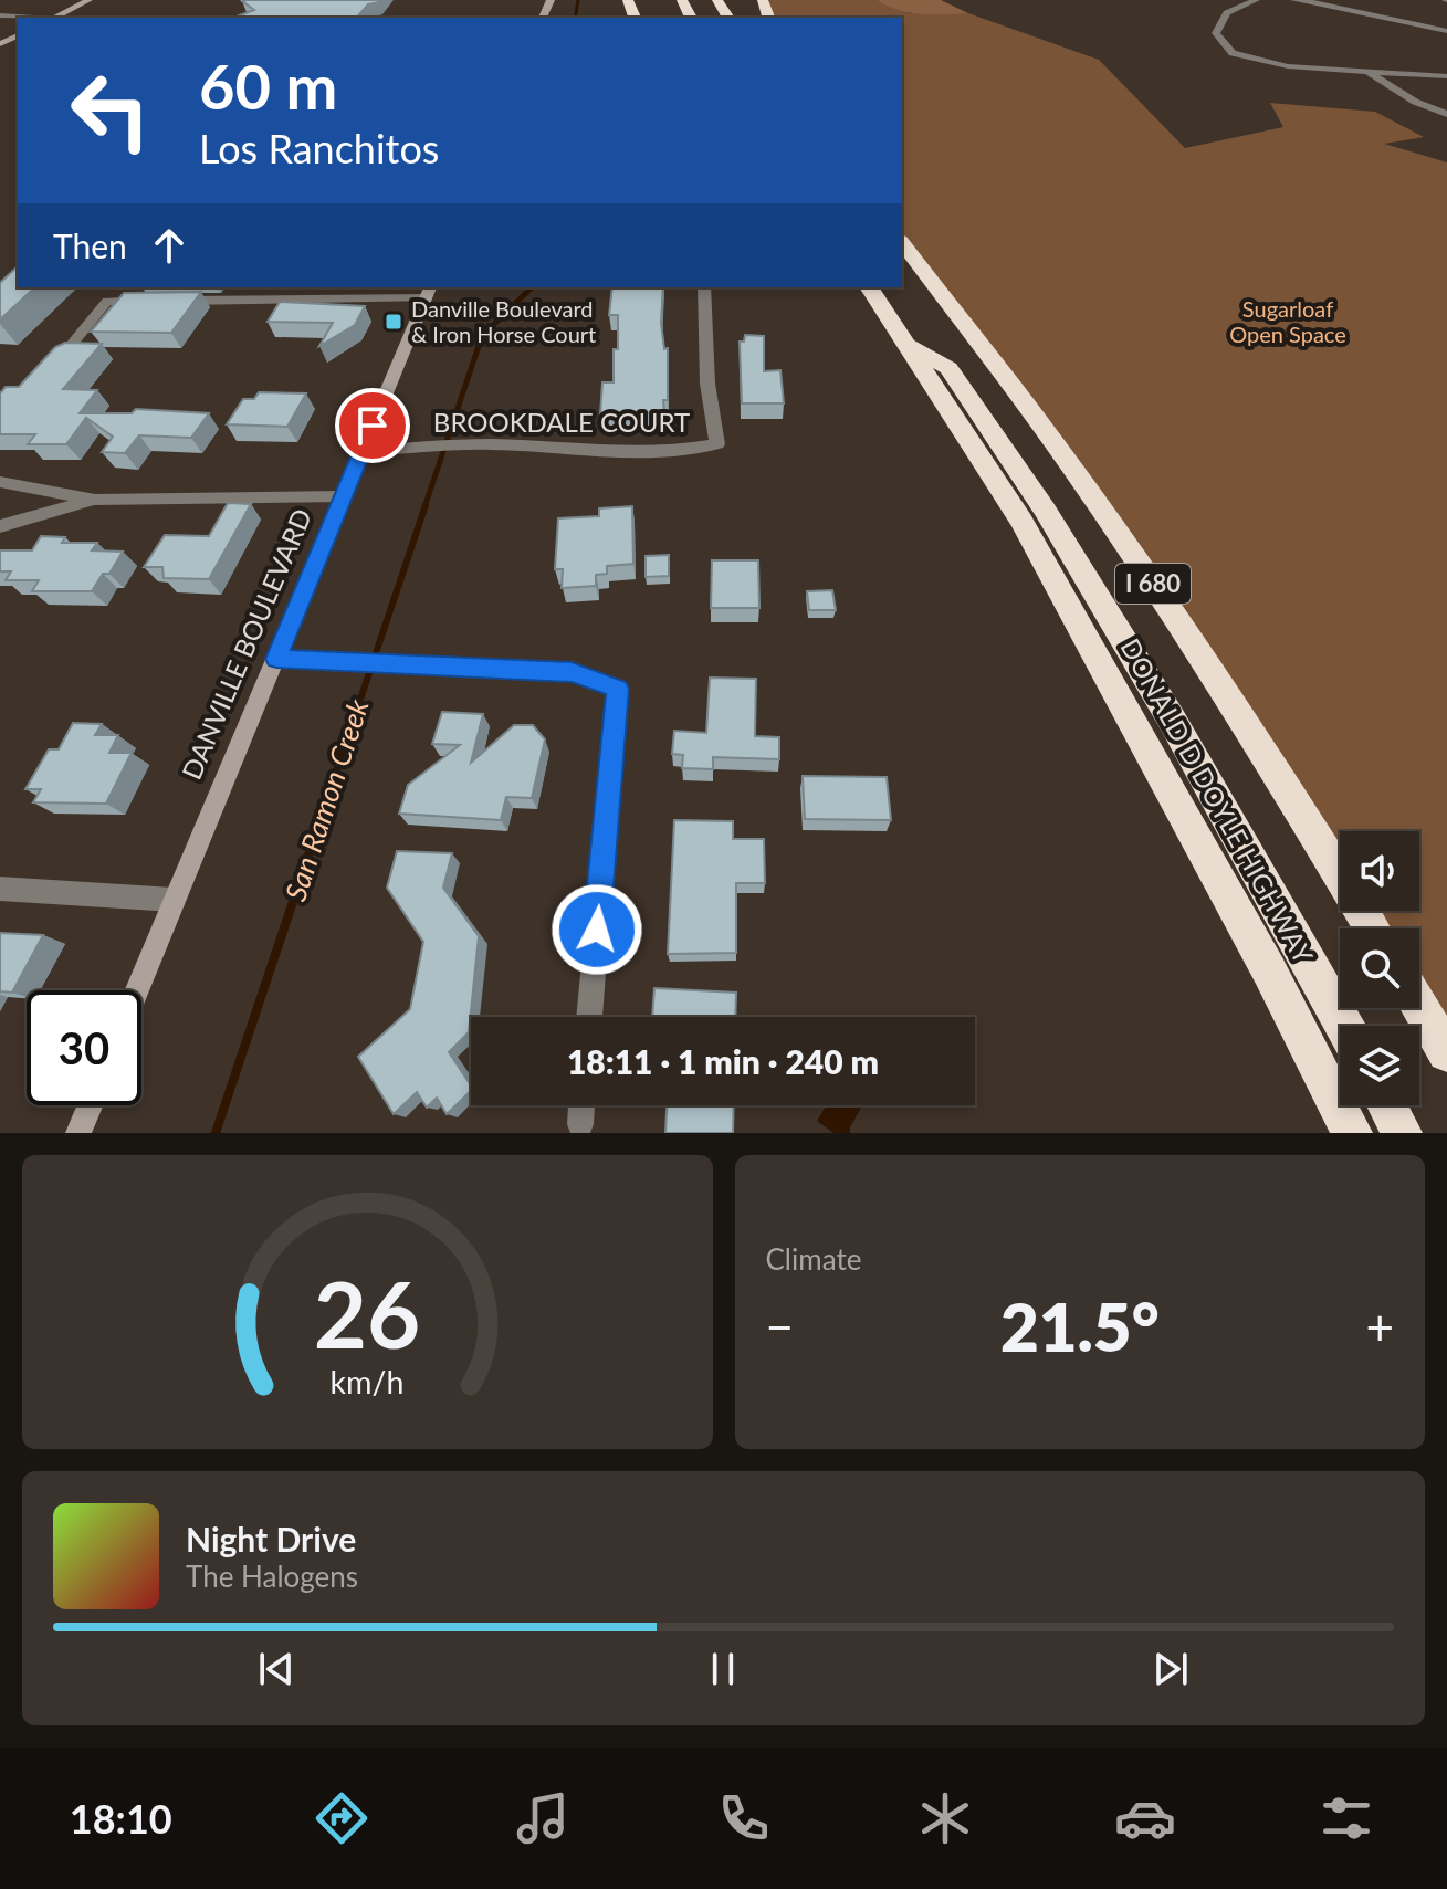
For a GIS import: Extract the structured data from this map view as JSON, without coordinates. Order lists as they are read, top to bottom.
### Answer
{
  "streets": {
    "highway": ["I 680", "DONALD D DOYLE HIGHWAY"],
    "main road": ["DANVILLE BOULEVARD"],
    "street": ["BROOKDALE COURT"]
  },
  "crossings": [
    ["BROOKDALE COURT", "DANVILLE BOULEVARD"],
    ["I 680", "DONALD D DOYLE HIGHWAY"]
  ],
  "water": ["San Ramon Creek"],
  "parks": ["Sugarloaf Open Space"],
  "places": {
    "transit": ["Danville Boulevard & Iron Horse Court"]
  },
  "page": {
    "turn": ["60 m", "Los Ranchitos"],
    "then": "Then",
    "limit": "30",
    "trip": "18:11 · 1 min · 240 m",
    "tile": "Climate",
    "heat": ["−", "21.5°", "+"],
    "song": ["Night Drive", "The Halogens"],
    "tabs": "18:10",
    "gauge": ["26", "km/h"]
  }
}
